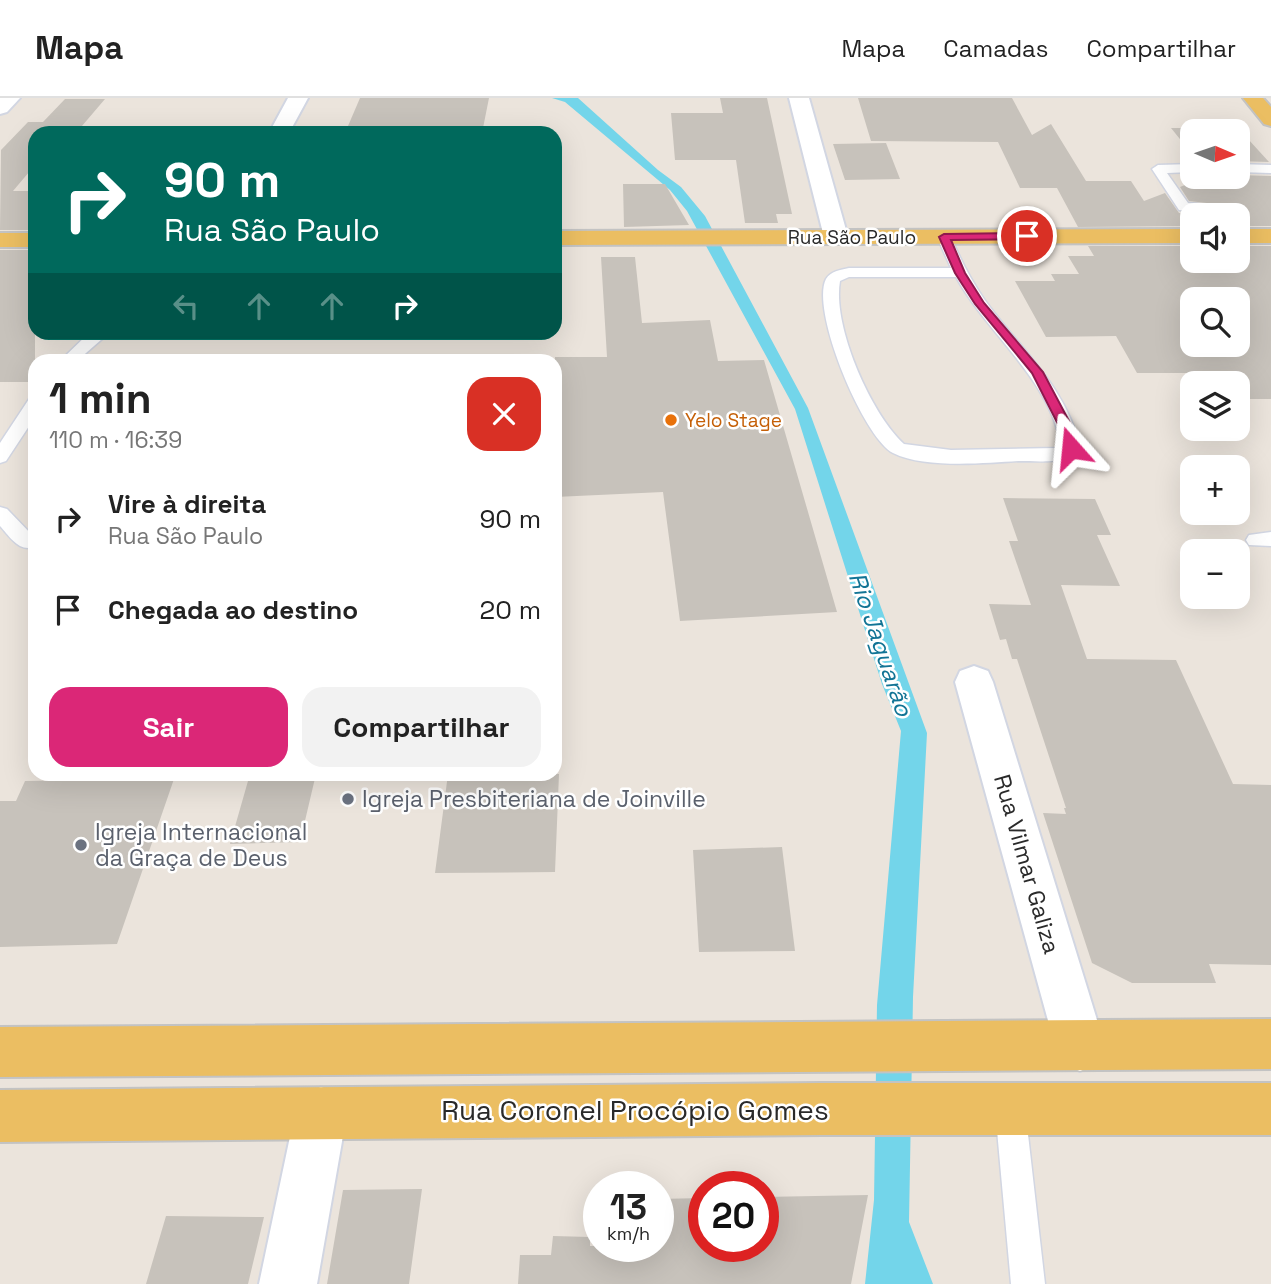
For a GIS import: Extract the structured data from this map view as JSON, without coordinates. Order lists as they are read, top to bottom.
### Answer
{
  "streets": {
    "main road": ["Rua São Paulo", "Rua Coronel Procópio Gomes"],
    "street": ["Rua Vilmar Galiza"]
  },
  "water": ["Rio Jaguarão"],
  "places": ["Yelo Stage", "Igreja Presbiteriana de Joinville", "Igreja Internacional da Graça de Deus"],
  "north": "right",
  "page": {
    "header": "Mapa",
    "nav": ["Mapa", "Camadas", "Compartilhar"],
    "map_buttons": ["+", "−"],
    "turn": ["90 m", "Rua São Paulo"],
    "heading": ["1 min", "110 m · 16:39"],
    "list": [
      {
        "name": "Vire à direita",
        "note": "Rua São Paulo",
        "value": "90 m"
      },
      {
        "name": "Chegada ao destino",
        "value": "20 m"
      }
    ],
    "buttons": ["Sair", "Compartilhar"],
    "speed": "13 km/h",
    "limit": "20"
  }
}
